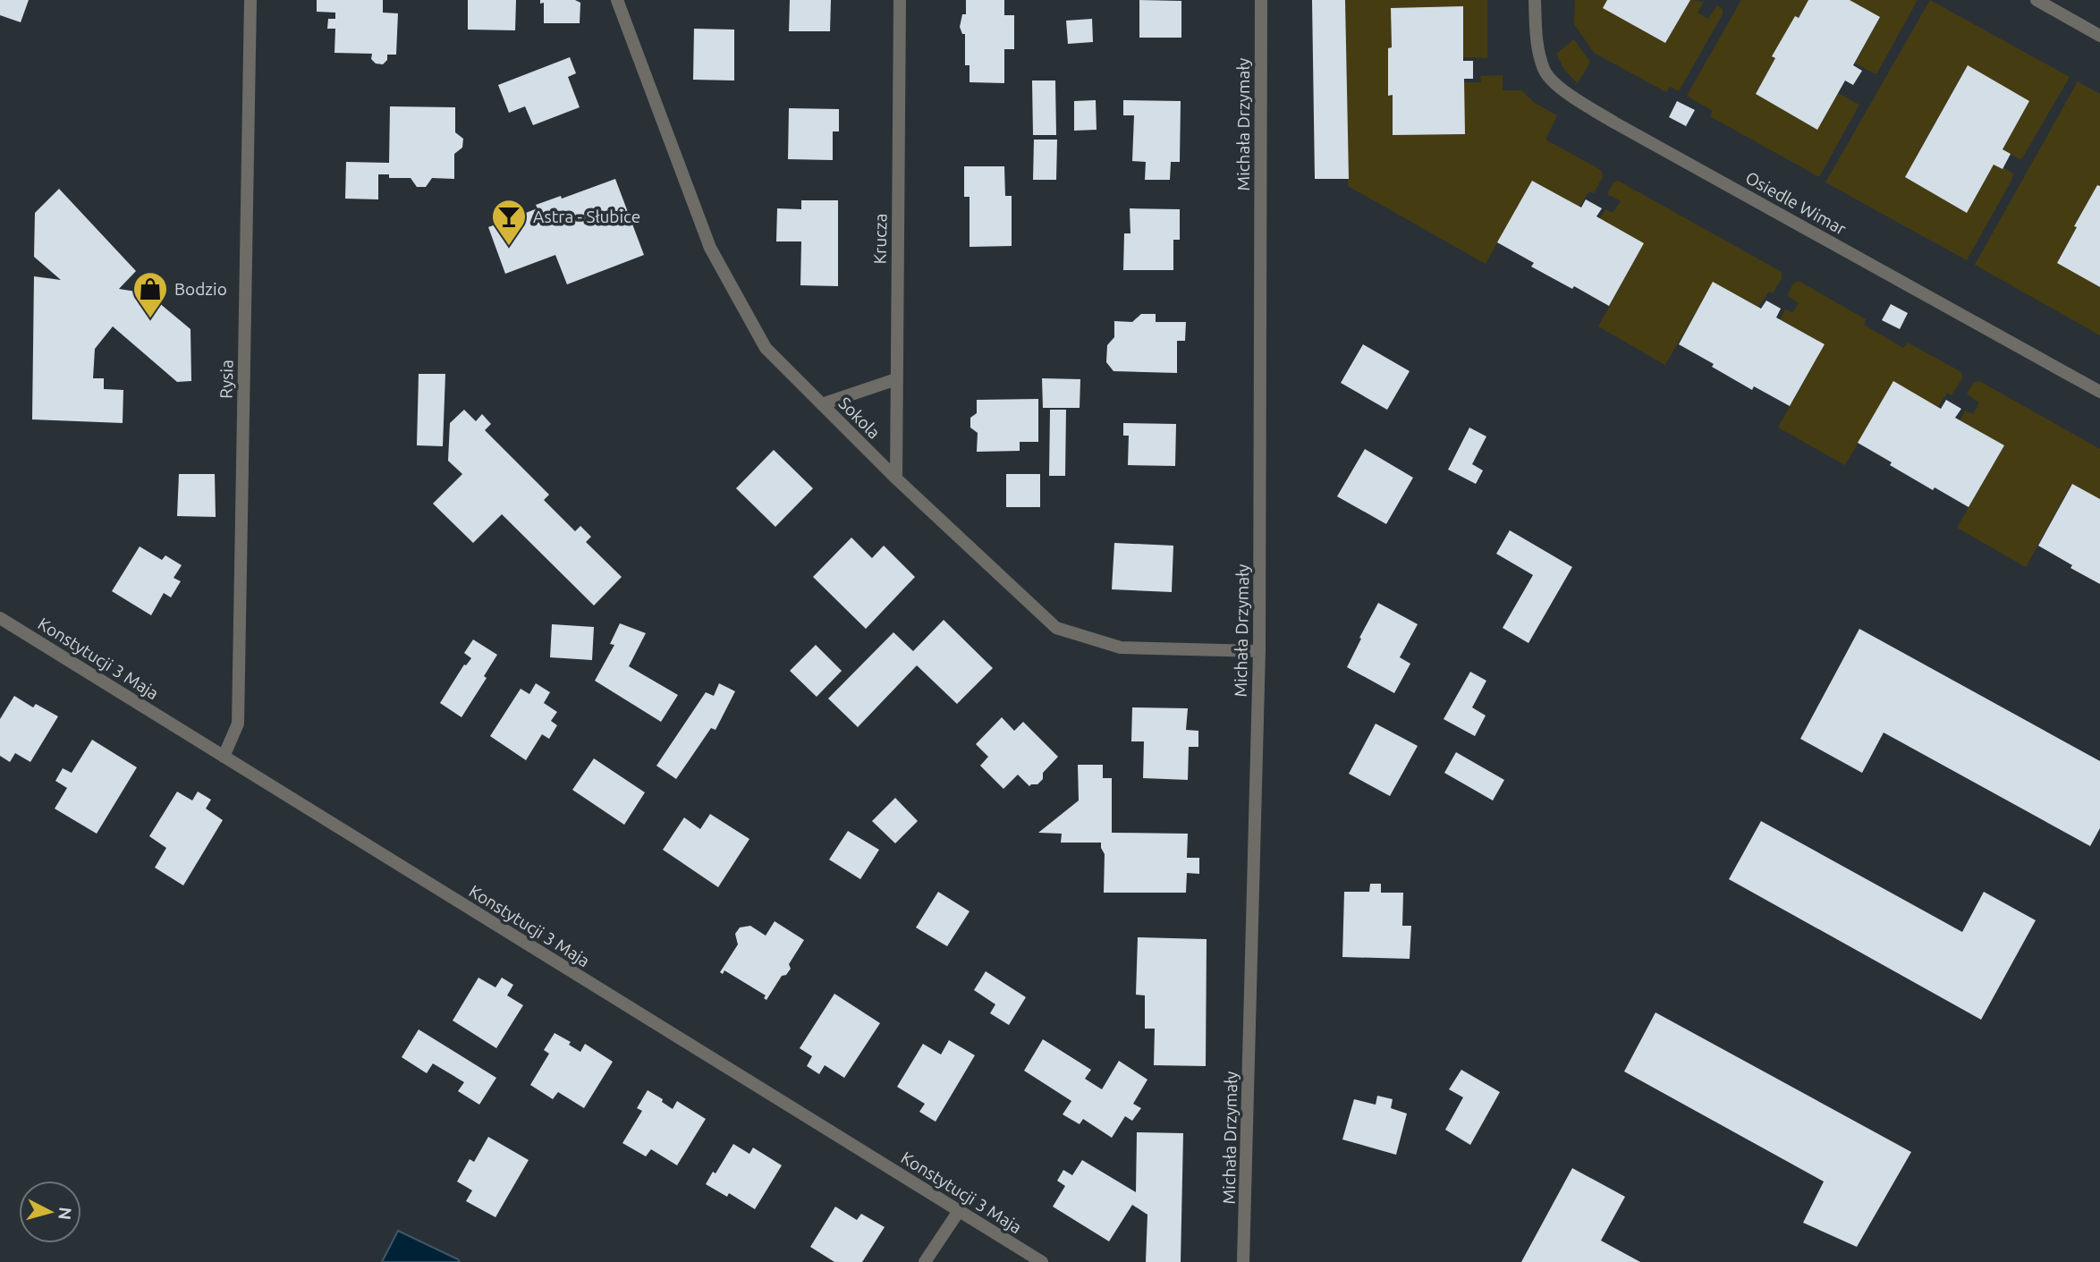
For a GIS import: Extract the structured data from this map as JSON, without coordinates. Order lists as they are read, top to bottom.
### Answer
{
  "streets": {
    "street": [
      "Michała Drzymały",
      "Osiedle Wimar",
      "Krucza",
      "Rysia",
      "Sokola",
      "Konstytucji 3 Maja"
    ]
  },
  "crossings": [
    ["Michała Drzymały", "Sokola"],
    ["Krucza", "Sokola"],
    ["Rysia", "Konstytucji 3 Maja"]
  ],
  "places": {
    "bar": ["Astra - Słubice"],
    "shop": ["Bodzio"]
  },
  "north": "right"
}
